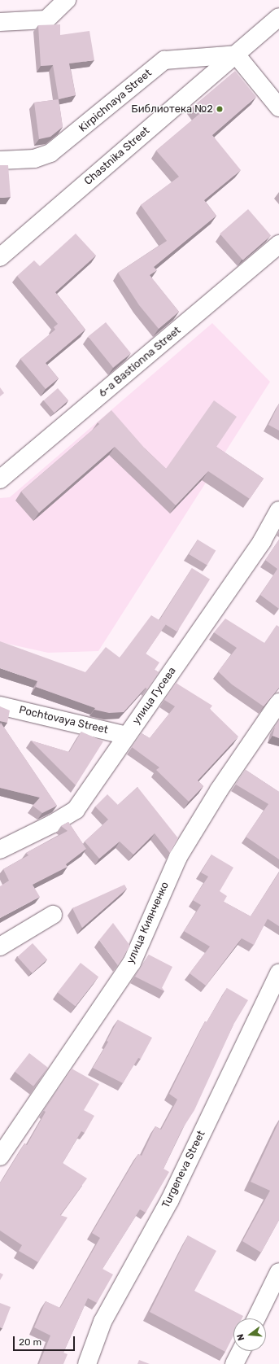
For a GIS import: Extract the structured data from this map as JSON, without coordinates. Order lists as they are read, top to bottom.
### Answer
{
  "streets": {
    "street": [
      "Kirpichnaya Street",
      "Chastnika Street",
      "6-a Bastionna Street",
      "улица Гусева",
      "Pochtovaya Street",
      "улица Киянченко",
      "Turgeneva Street"
    ]
  },
  "crossings": [
    ["Kirpichnaya Street", "Chastnika Street"],
    ["улица Гусева", "Pochtovaya Street"]
  ],
  "places": ["Библиотека №2"],
  "scale_bar": "20 m",
  "north": "left"
}
